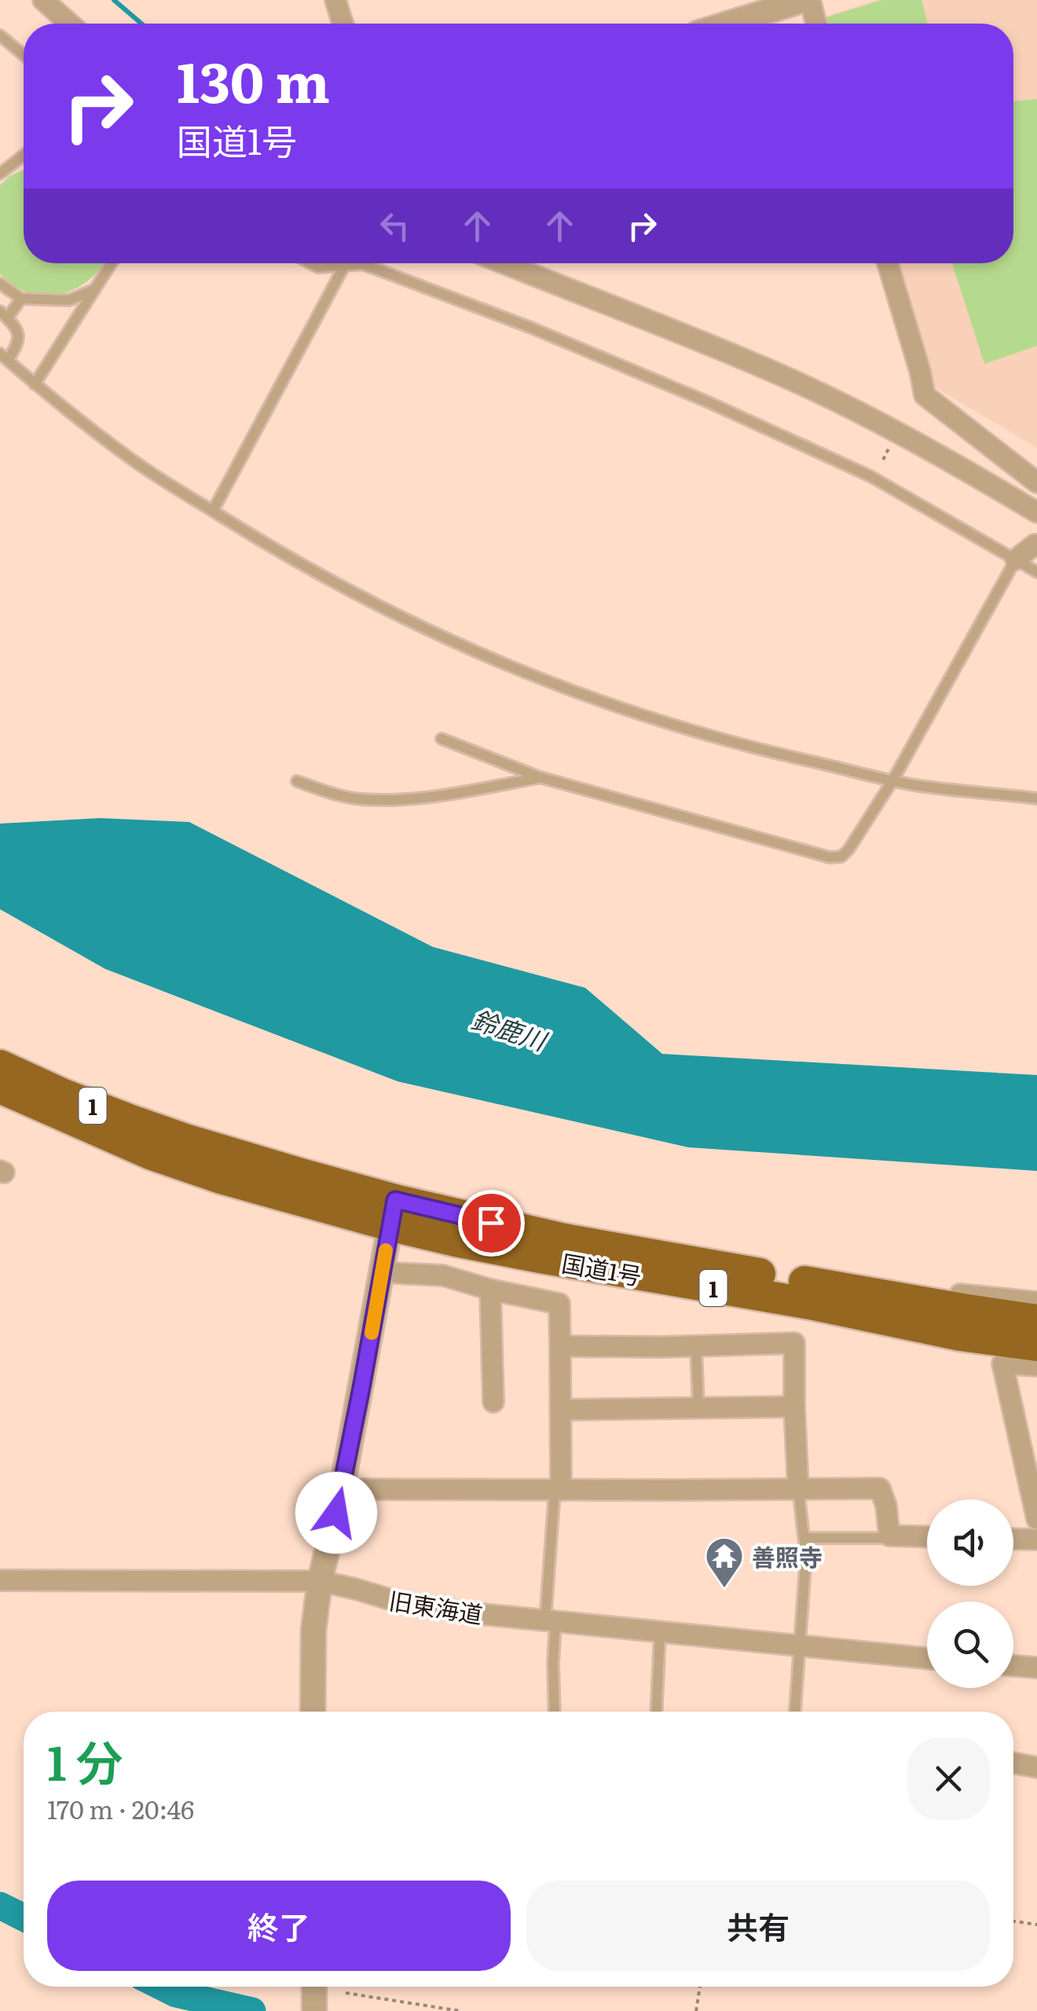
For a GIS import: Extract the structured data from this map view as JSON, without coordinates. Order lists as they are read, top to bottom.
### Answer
{
  "streets": {
    "highway": ["1", "国道1号"],
    "street": ["旧東海道"]
  },
  "water": ["鈴鹿川"],
  "places": {
    "temple": ["善照寺"]
  },
  "page": {
    "turn": ["130 m", "国道1号"],
    "heading": ["1 分", "170 m · 20:46"],
    "buttons": ["終了", "共有"]
  }
}
